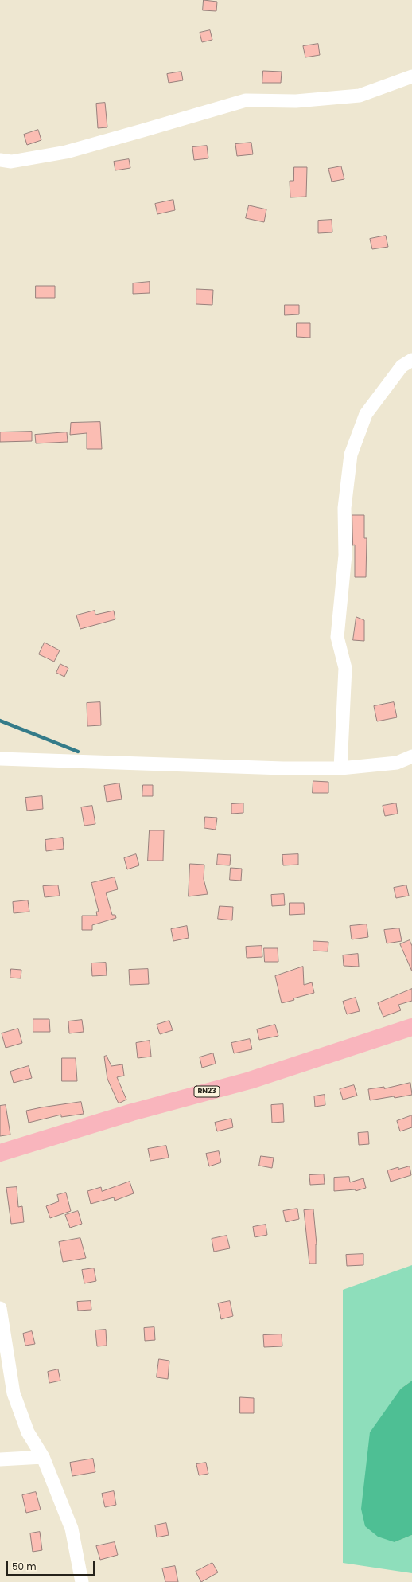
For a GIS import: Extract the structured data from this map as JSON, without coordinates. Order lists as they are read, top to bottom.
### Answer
{
  "streets": {
    "main road": ["RN23"]
  },
  "scale_bar": "50 m"
}
